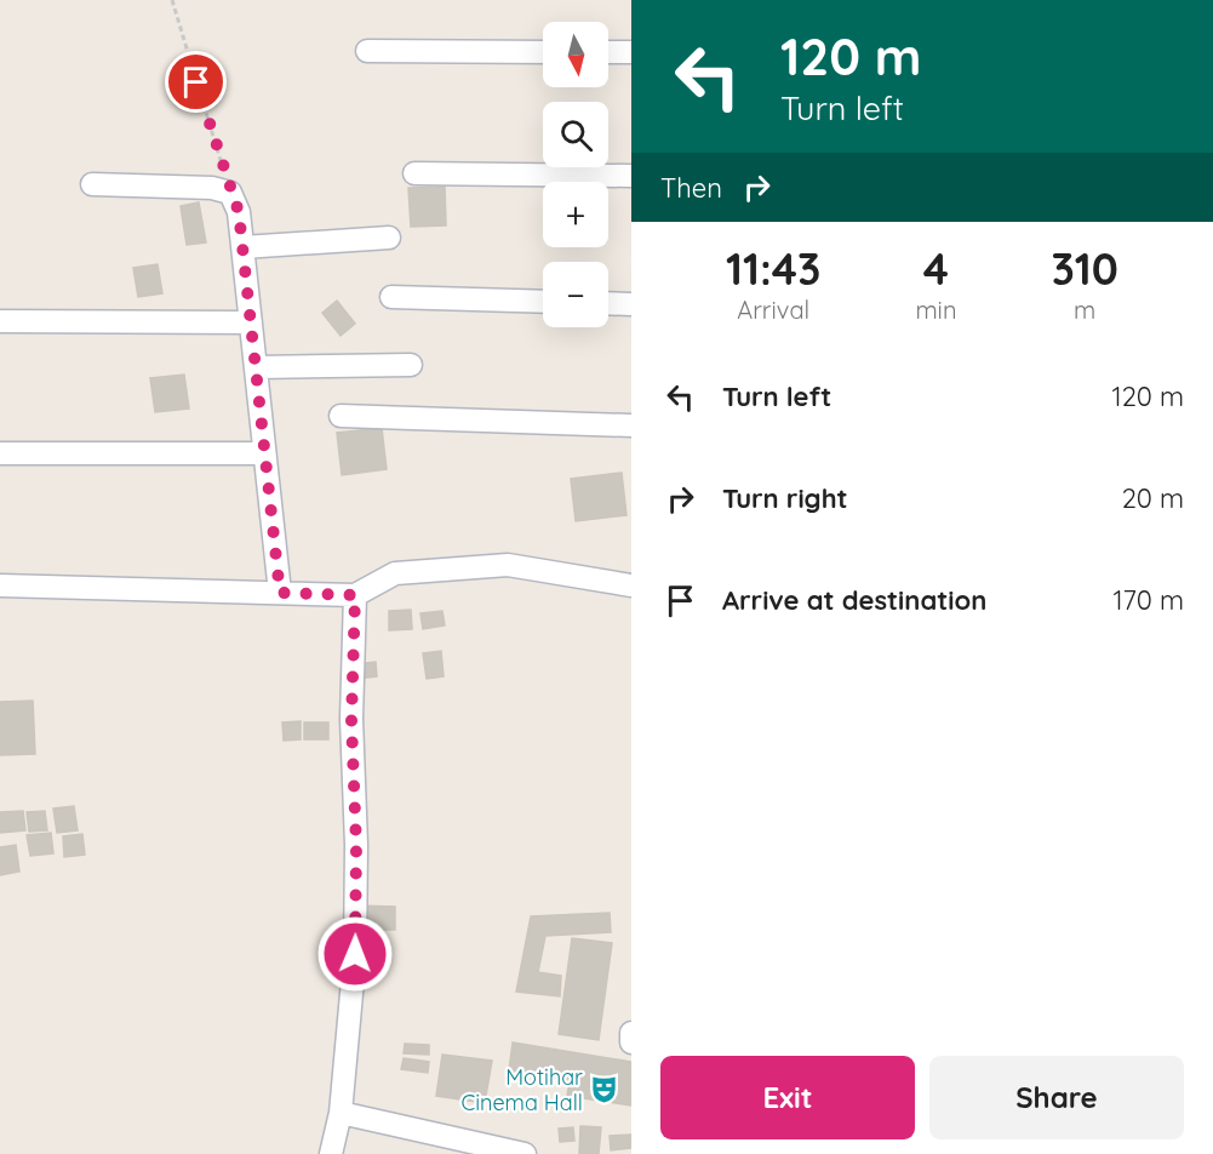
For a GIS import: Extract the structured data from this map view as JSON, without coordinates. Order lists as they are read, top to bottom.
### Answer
{
  "places": {
    "theatre": ["Motihar Cinema Hall"]
  },
  "north": "bottom",
  "page": {
    "turn": ["120 m", "Turn left"],
    "map_buttons": ["+", "−"],
    "then": "Then",
    "eta": [
      "11:43",
      "Arrival",
      "4",
      "min",
      "310",
      "m"
    ],
    "list": [
      {
        "name": "Turn left",
        "value": "120 m"
      },
      {
        "name": "Turn right",
        "value": "20 m"
      },
      {
        "name": "Arrive at destination",
        "value": "170 m"
      }
    ],
    "buttons": ["Exit", "Share"]
  }
}
